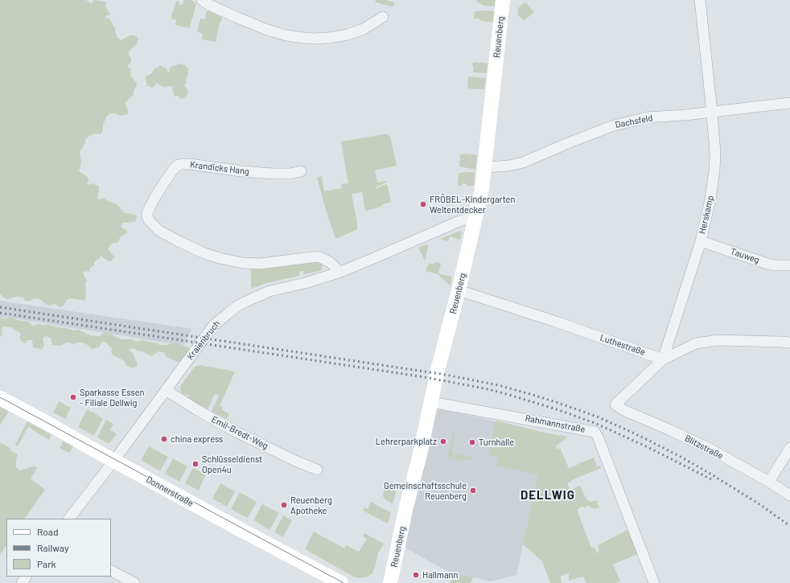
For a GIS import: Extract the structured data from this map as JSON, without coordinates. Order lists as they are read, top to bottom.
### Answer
{
  "streets": {
    "main road": ["Reuenberg", "Donnerstraße"],
    "street": [
      "Dachsfeld",
      "Krandicks Hang",
      "Herskamp",
      "Tauweg",
      "Kraienbruch",
      "Luthestraße",
      "Rahmannstraße",
      "Emil-Bredt-Weg",
      "Blitzstraße"
    ]
  },
  "crossings": [
    ["Reuenberg", "Dachsfeld"],
    ["Reuenberg", "Kraienbruch"],
    ["Reuenberg", "Luthestraße"],
    ["Reuenberg", "Rahmannstraße"],
    ["Dachsfeld", "Herskamp"],
    ["Krandicks Hang", "Kraienbruch"],
    ["Herskamp", "Tauweg"],
    ["Herskamp", "Luthestraße"],
    ["Herskamp", "Blitzstraße"],
    ["Kraienbruch", "Emil-Bredt-Weg"],
    ["Kraienbruch", "Donnerstraße"]
  ],
  "districts": ["DELLWIG"],
  "places": [
    "FRÖBEL-Kindergarten Weltentdecker",
    "Sparkasse Essen - Filiale Dellwig",
    "china express",
    "Lehrerparkplatz",
    "Turnhalle",
    "Schlüsseldienst Open4u",
    "Gemeinschaftsschule Reuenberg",
    "Reuenberg Apotheke",
    "Hallmann"
  ],
  "legend": ["Road", "Railway", "Park"]
}
